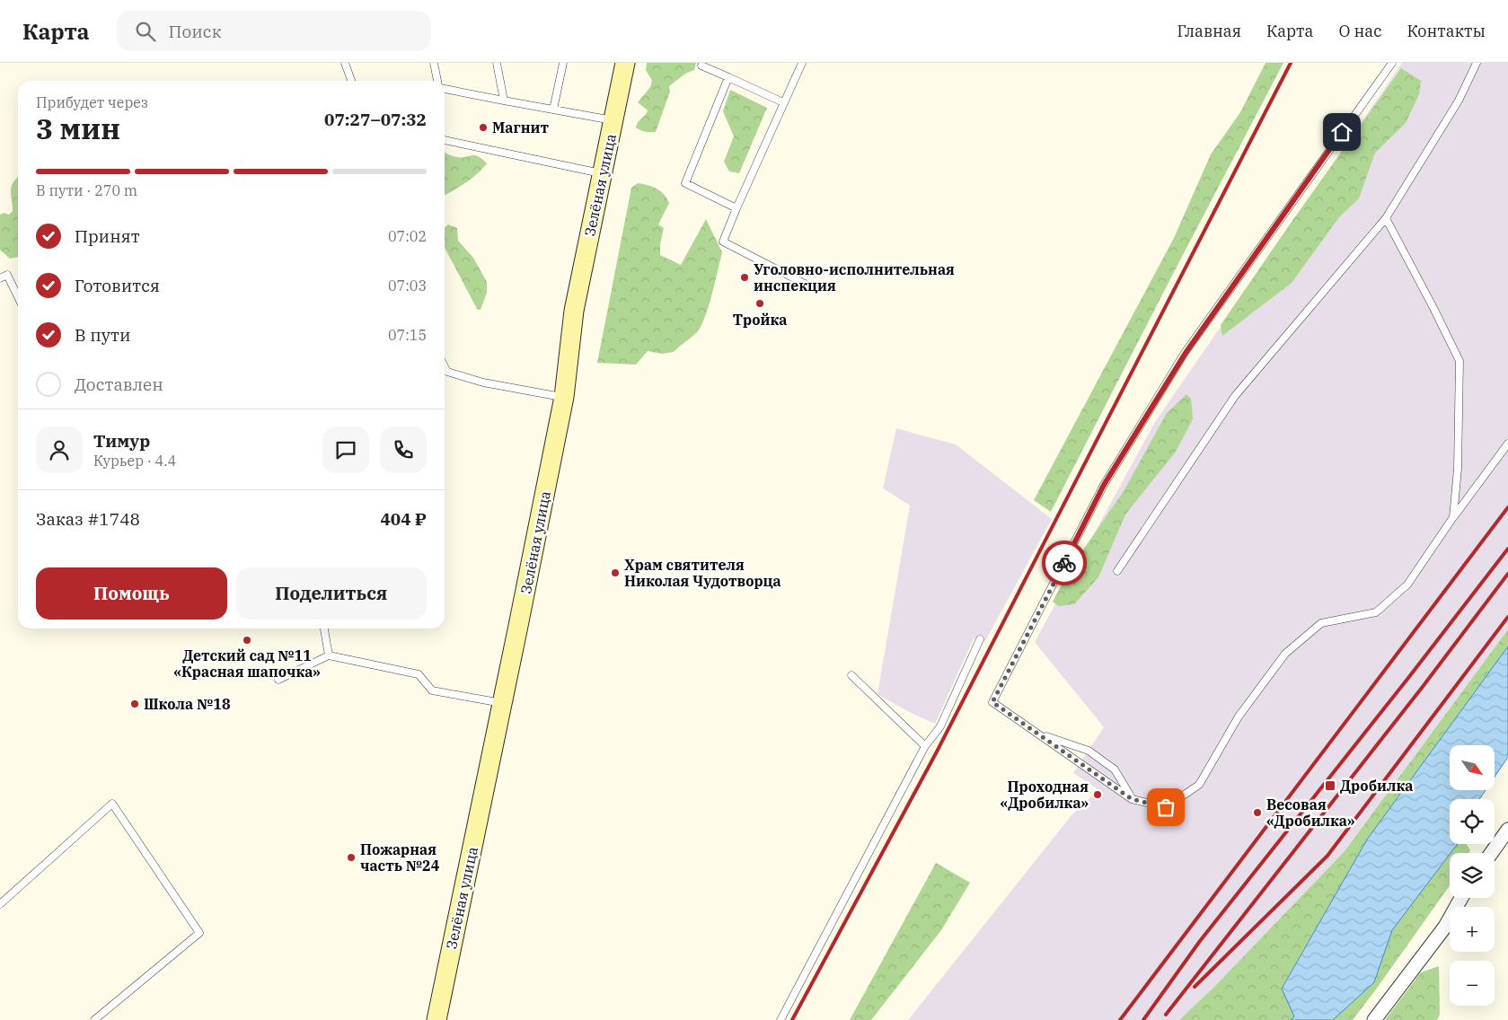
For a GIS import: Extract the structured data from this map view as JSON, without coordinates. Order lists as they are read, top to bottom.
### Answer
{
  "streets": {
    "main road": ["Зелёная улица"]
  },
  "places": {
    "other": [
      "Магнит",
      "Уголовно-исполнительная инспекция",
      "Тройка",
      "Храм святителя Николая Чудотворца",
      "Детский сад №11 «Красная шапочка»",
      "Школа №18",
      "Проходная «Дробилка»",
      "Весовая «Дробилка»",
      "Пожарная часть №24"
    ],
    "transit": ["Дробилка"]
  },
  "north": "bottom right",
  "page": {
    "header": "Карта",
    "search": "Поиск",
    "nav": [
      "Главная",
      "Карта",
      "О нас",
      "Контакты"
    ],
    "heading": ["3 мин", "Прибудет через", "07:27–07:32"],
    "panel": [
      "Тимур",
      "Курьер · 4.4",
      "Заказ #1748",
      "404 ₽"
    ],
    "bar": "В пути · 270 m",
    "list": [
      ["Принят", "07:02"],
      ["Готовится", "07:03"],
      ["В пути", "07:15"],
      "Доставлен"
    ],
    "buttons": ["Помощь", "Поделиться"],
    "map_buttons": ["+", "−"]
  }
}
